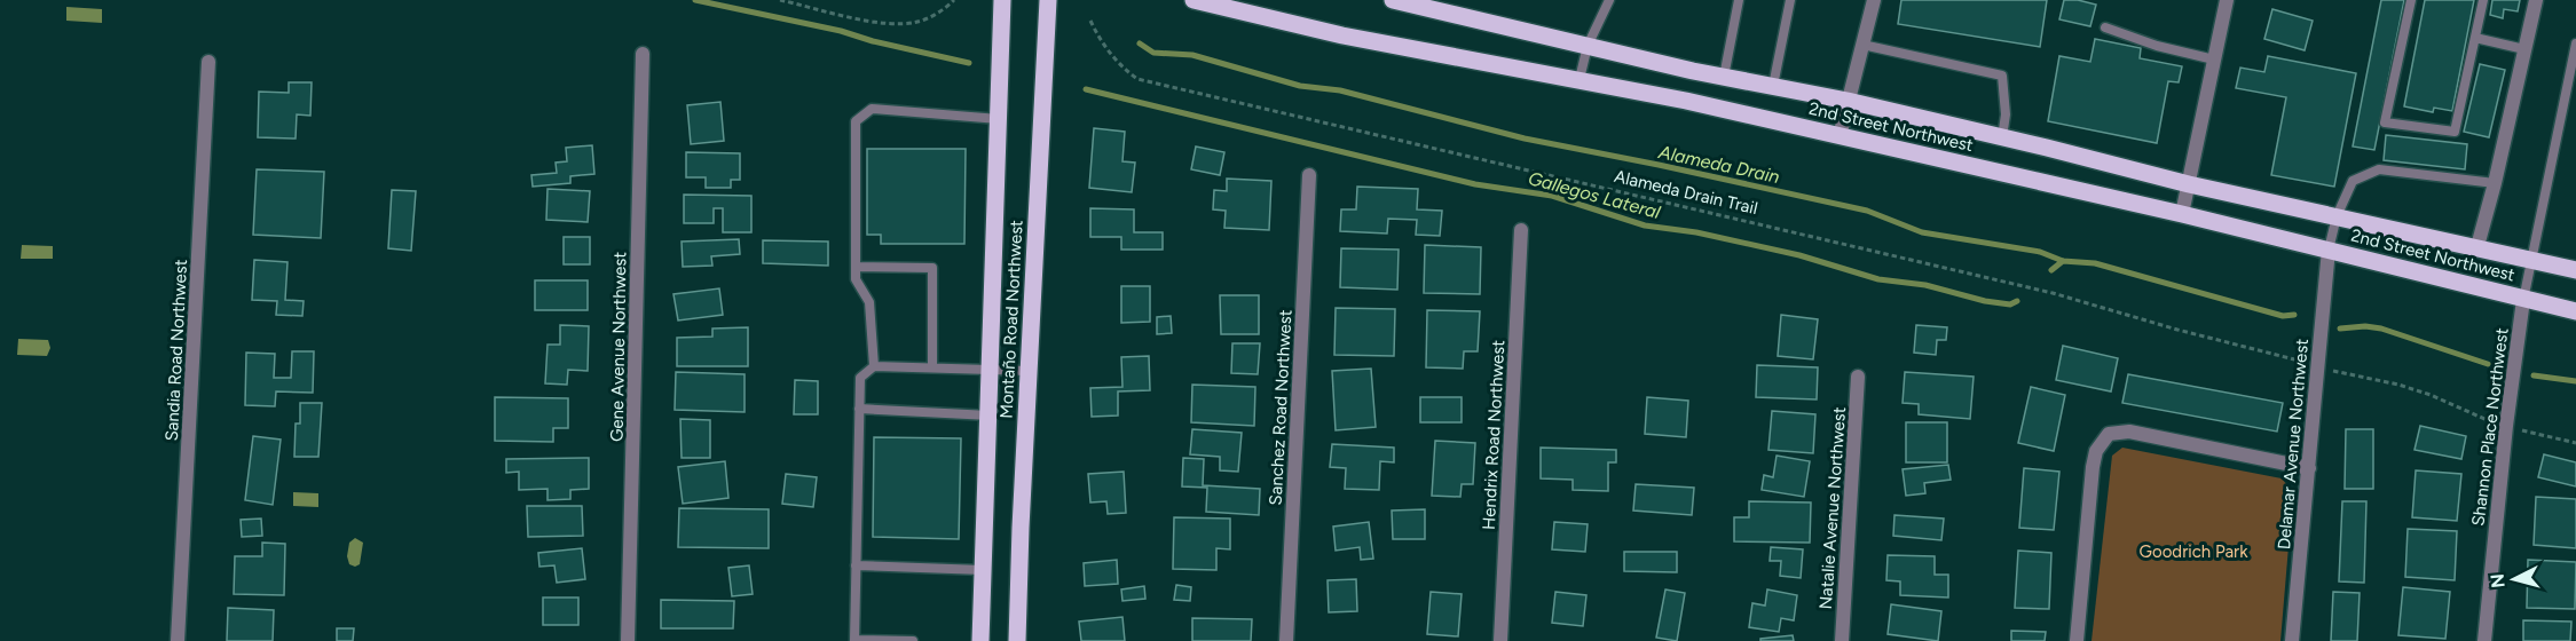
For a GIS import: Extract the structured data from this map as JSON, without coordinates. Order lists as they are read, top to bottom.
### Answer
{
  "streets": {
    "main road": ["2nd Street Northwest", "Montaño Road Northwest"],
    "street": [
      "Gene Avenue Northwest",
      "Sandia Road Northwest",
      "Sanchez Road Northwest",
      "Shannon Place Northwest",
      "Hendrix Road Northwest",
      "Delamar Avenue Northwest",
      "Natalie Avenue Northwest"
    ],
    "path": ["Alameda Drain Trail"]
  },
  "crossings": [
    ["2nd Street Northwest", "Shannon Place Northwest"],
    ["2nd Street Northwest", "Delamar Avenue Northwest"]
  ],
  "water": ["Alameda Drain", "Gallegos Lateral"],
  "parks": ["Goodrich Park"],
  "north": "left"
}
